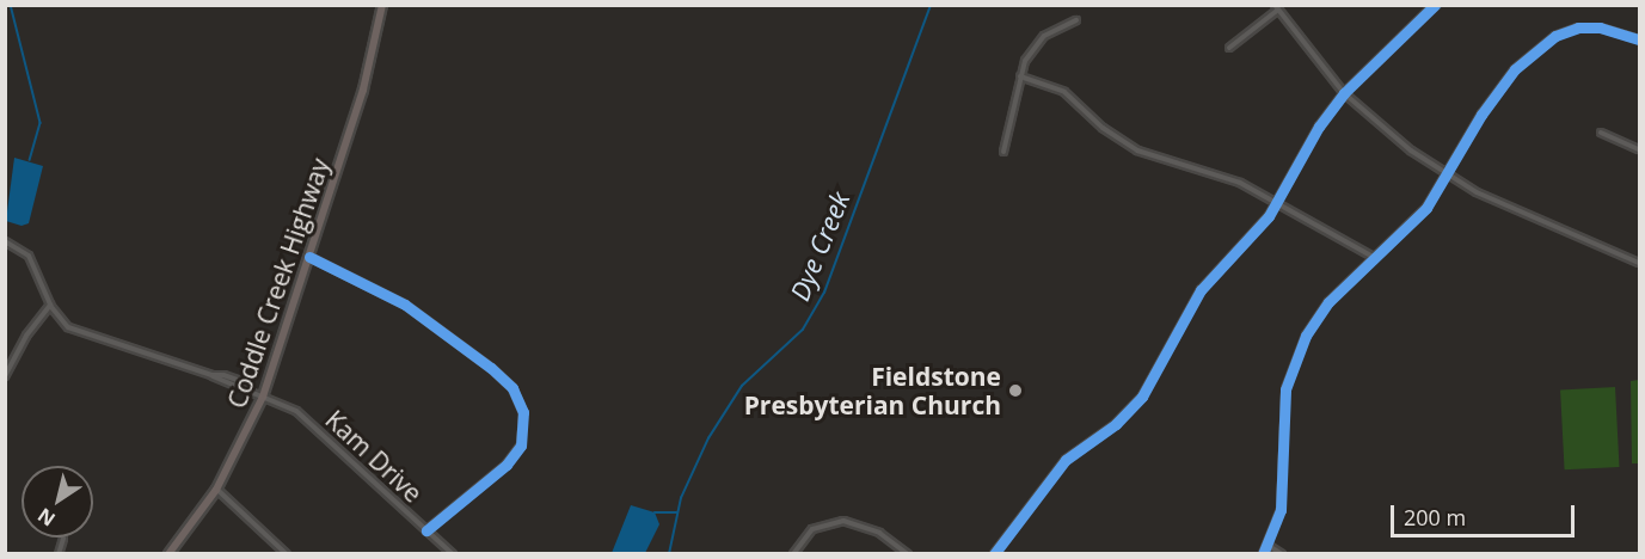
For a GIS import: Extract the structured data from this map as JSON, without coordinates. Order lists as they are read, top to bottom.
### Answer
{
  "streets": {
    "main road": ["Coddle Creek Highway"],
    "street": ["Kam Drive"]
  },
  "crossings": [
    ["Coddle Creek Highway", "Kam Drive"]
  ],
  "water": ["Dye Creek"],
  "places": ["Fieldstone Presbyterian Church"],
  "scale_bar": "200 m",
  "north": "bottom left"
}
